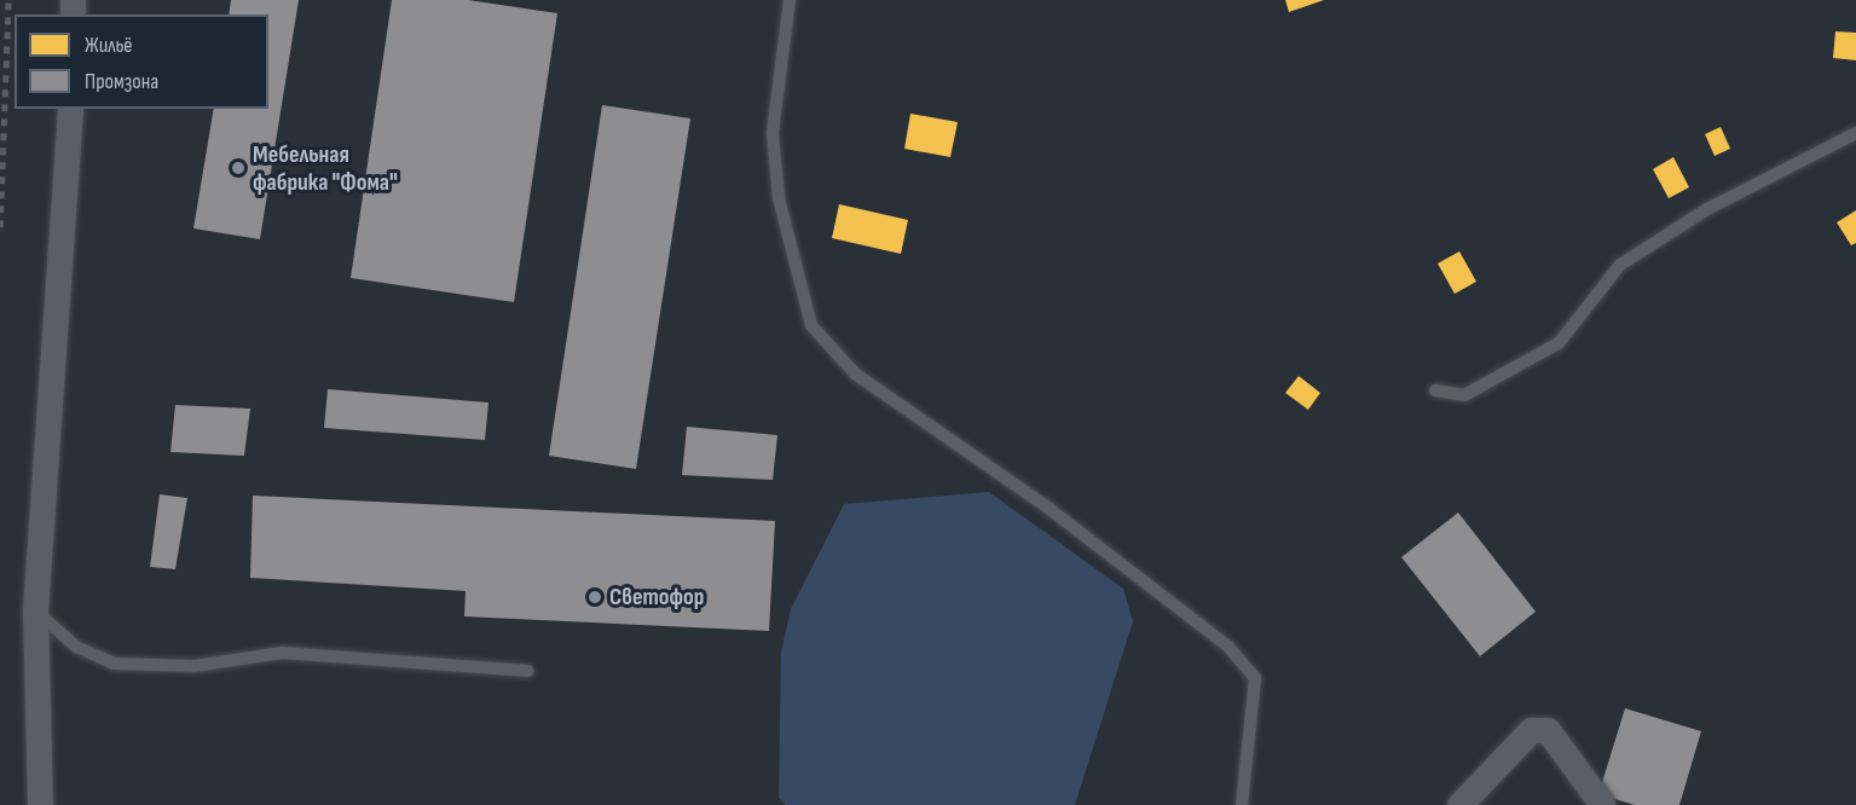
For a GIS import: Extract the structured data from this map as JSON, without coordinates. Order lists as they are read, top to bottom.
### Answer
{
  "places": ["Мебельная фабрика \"Фома\"", "Светофор"],
  "legend": ["Жильё", "Промзона"]
}
